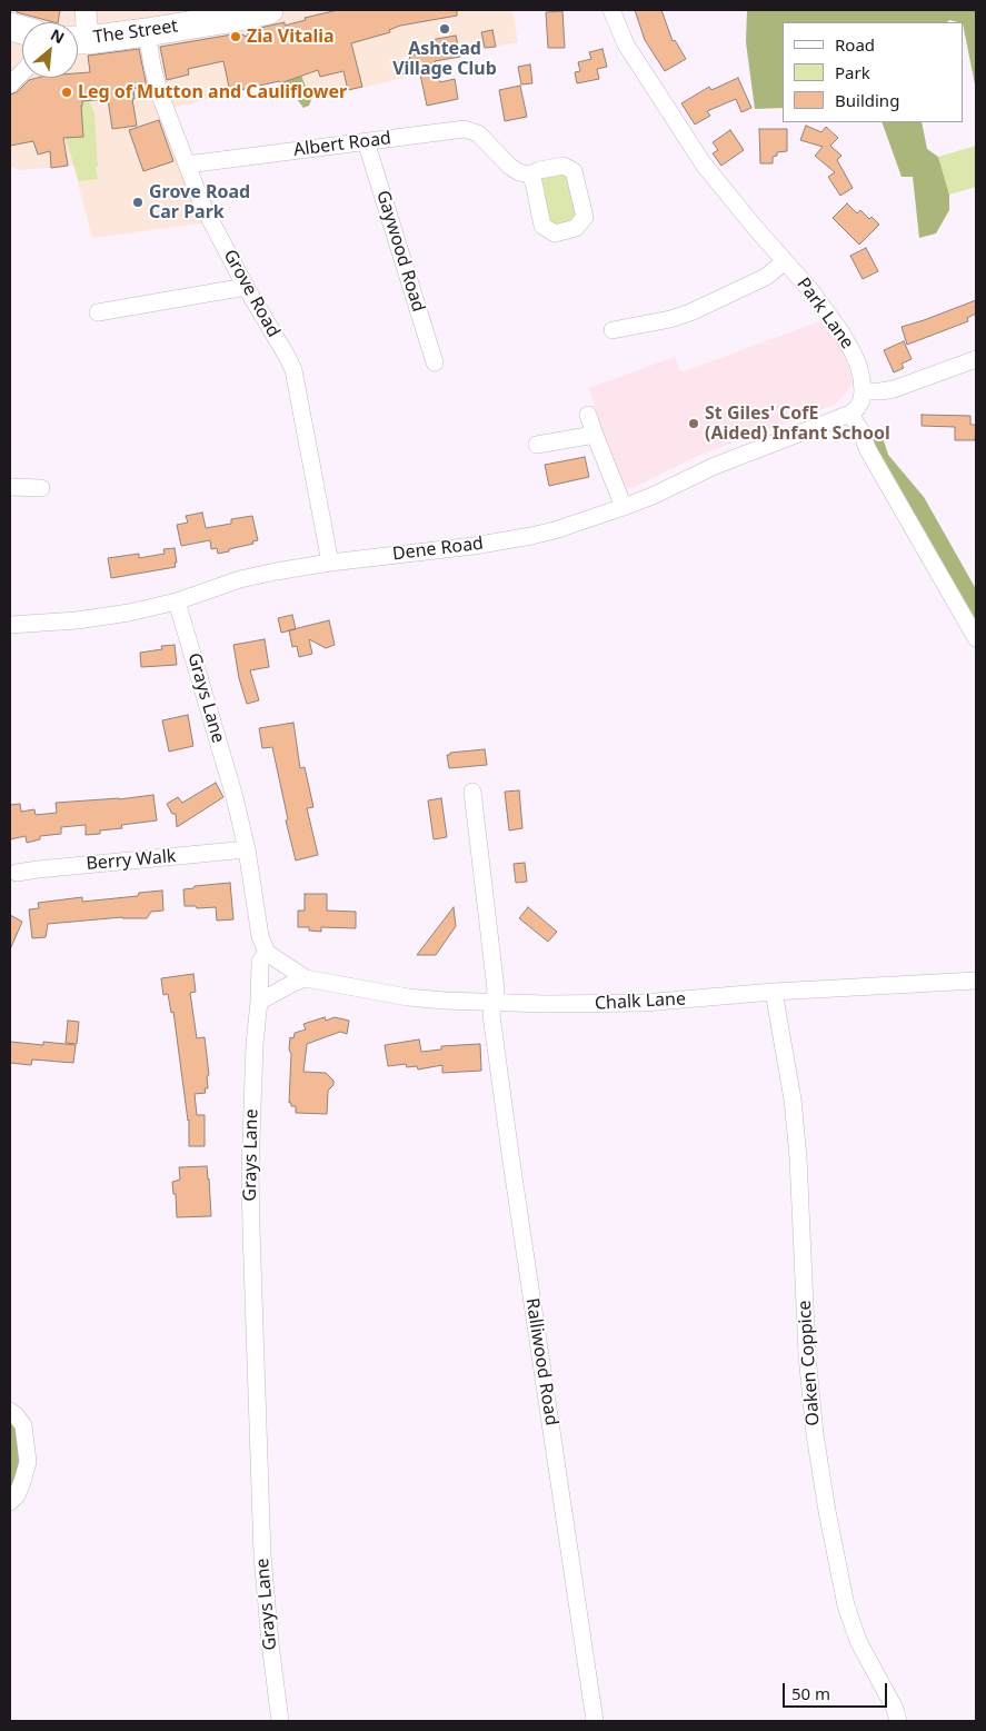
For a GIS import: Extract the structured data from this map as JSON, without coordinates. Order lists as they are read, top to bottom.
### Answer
{
  "streets": {
    "highway": ["The Street"],
    "street": [
      "Albert Road",
      "Gaywood Road",
      "Grove Road",
      "Park Lane",
      "Dene Road",
      "Grays Lane",
      "Berry Walk",
      "Chalk Lane",
      "Ralliwood Road",
      "Oaken Coppice"
    ]
  },
  "crossings": [
    ["The Street", "Grove Road"],
    ["Albert Road", "Gaywood Road"],
    ["Albert Road", "Grove Road"],
    ["Grove Road", "Dene Road"],
    ["Dene Road", "Grays Lane"],
    ["Grays Lane", "Berry Walk"],
    ["Grays Lane", "Chalk Lane"],
    ["Chalk Lane", "Ralliwood Road"],
    ["Chalk Lane", "Oaken Coppice"]
  ],
  "places": [
    "Ashtead Village Club",
    "Zia Vitalia",
    "Leg of Mutton and Cauliflower",
    "Grove Road Car Park",
    "St Giles' CofE (Aided) Infant School"
  ],
  "legend": ["Road", "Park", "Building"],
  "scale_bar": "50 m",
  "north": "top right"
}
